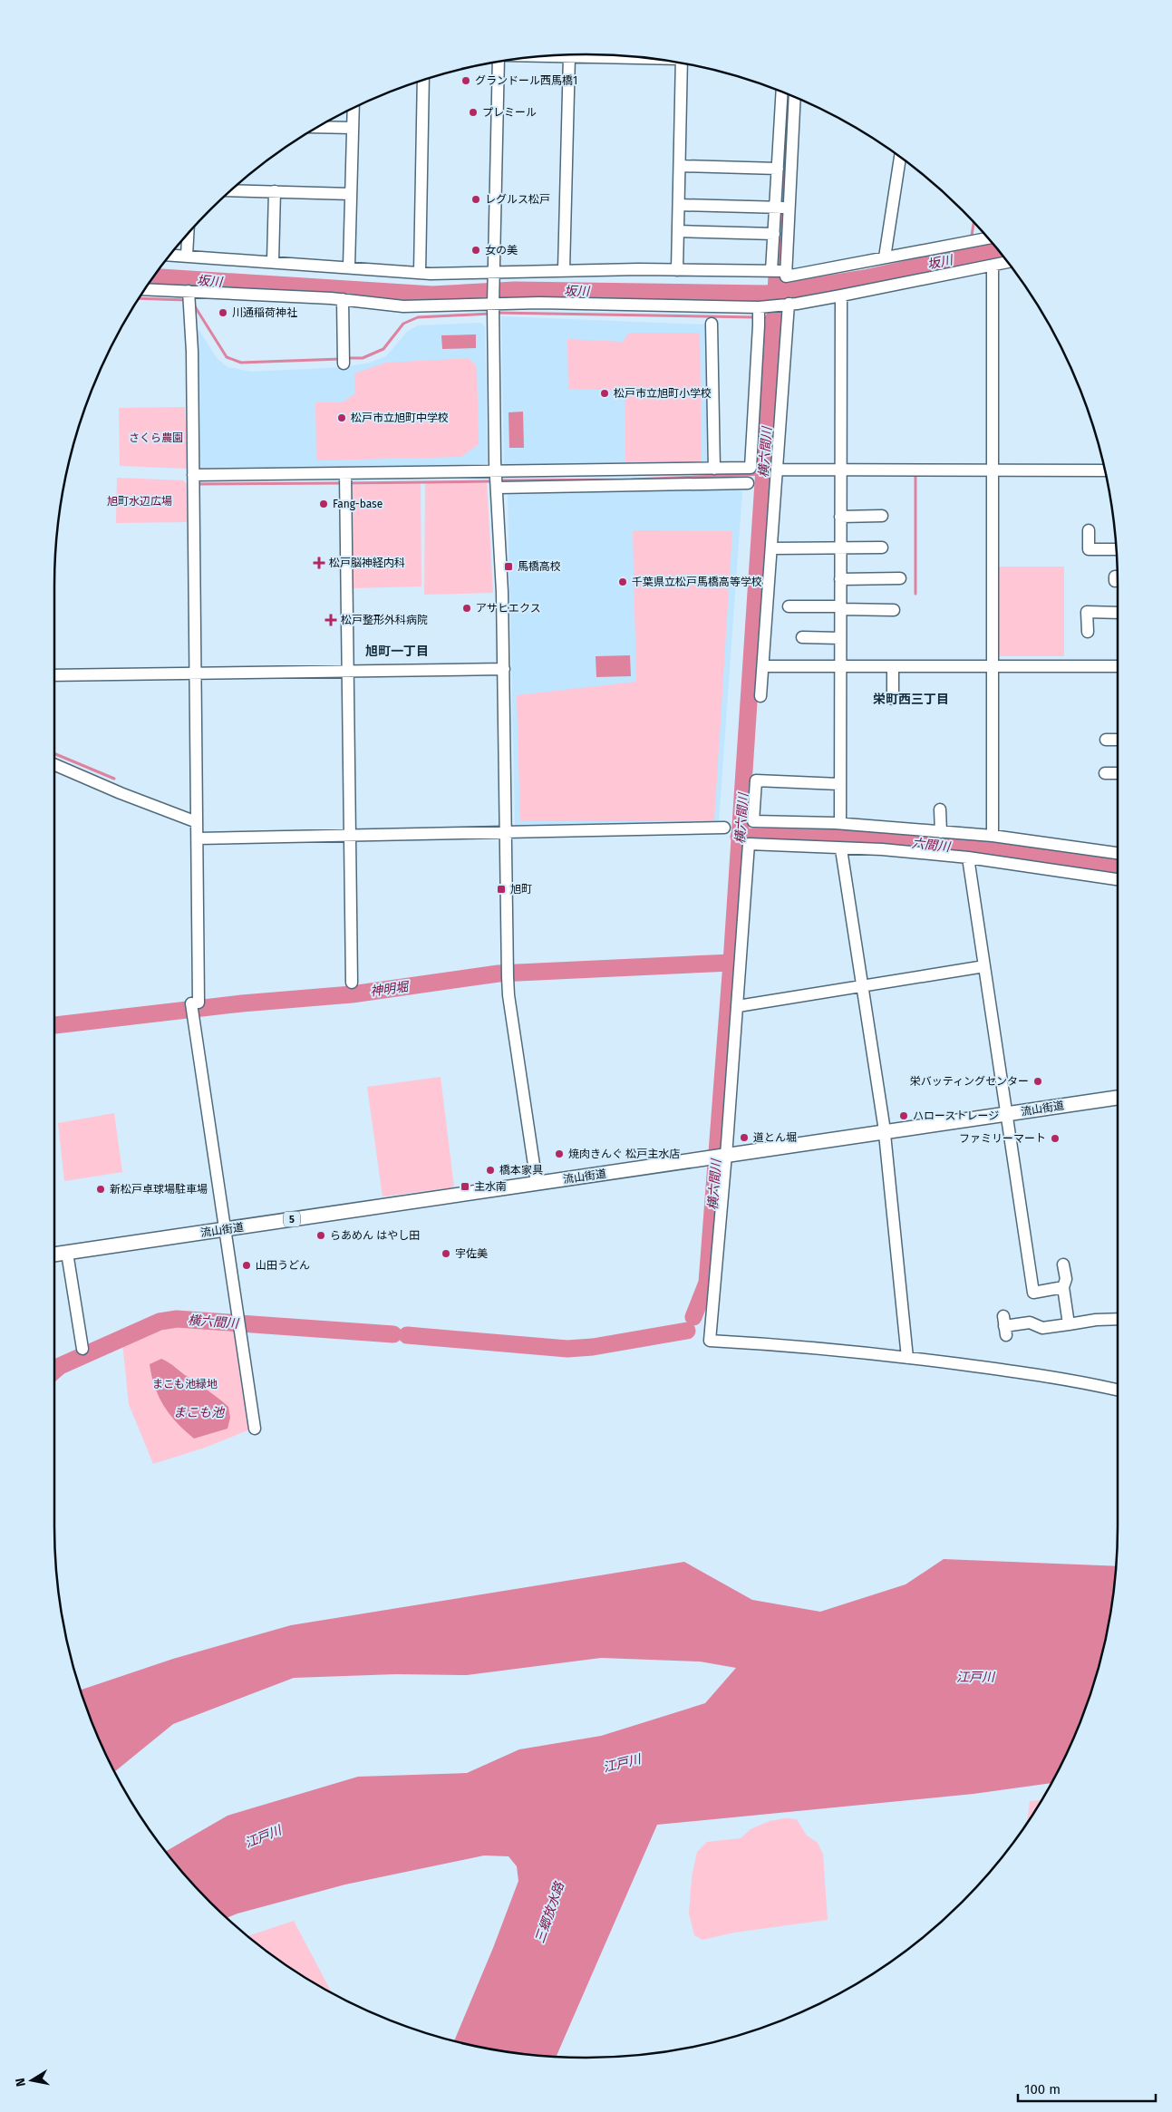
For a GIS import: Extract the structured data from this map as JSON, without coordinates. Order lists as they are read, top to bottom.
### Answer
{
  "streets": {
    "main road": ["流山街道", "5"]
  },
  "districts": ["旭町一丁目", "栄町西三丁目"],
  "water": [
    "坂川",
    "横六間川",
    "六間川",
    "神明堀",
    "まこも池",
    "江戸川",
    "三郷放水路"
  ],
  "parks": ["さくら農園", "旭町水辺広場", "まこも池緑地"],
  "places": {
    "other": [
      "グランドール西馬橋1",
      "プレミール",
      "レグルス松戸",
      "女の美",
      "川通稲荷神社",
      "松戸市立旭町小学校",
      "松戸市立旭町中学校",
      "Fang-base",
      "千葉県立松戸馬橋高等学校",
      "アサヒエクス",
      "栄バッティングセンター",
      "ハローストレージ",
      "道とん堀",
      "ファミリーマート",
      "焼肉きんぐ 松戸主水店",
      "橋本家具",
      "新松戸卓球場駐車場",
      "らあめん はやし田",
      "宇佐美",
      "山田うどん"
    ],
    "health": ["松戸脳神経内科", "松戸整形外科病院"],
    "transit": ["馬橋高校", "旭町", "主水南"]
  },
  "scale_bar": "100 m",
  "north": "left"
}
